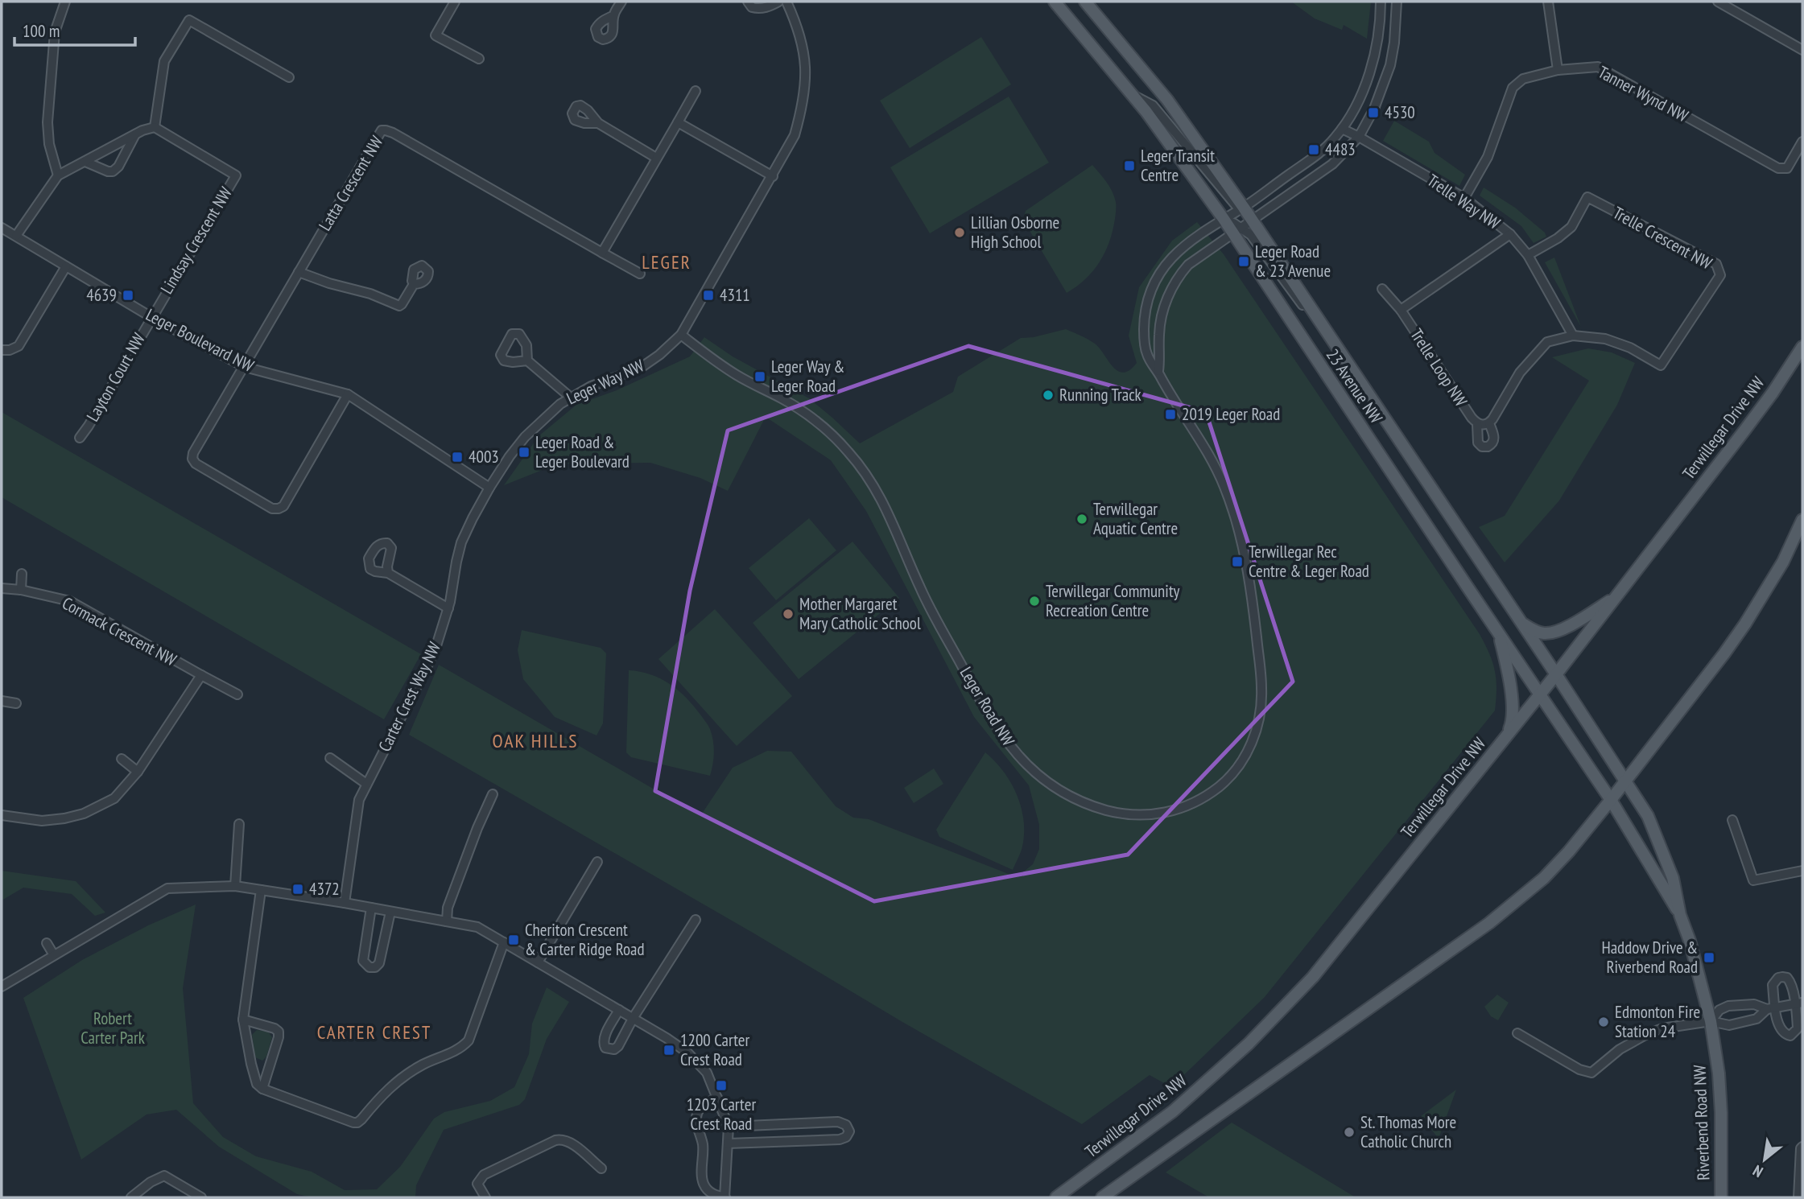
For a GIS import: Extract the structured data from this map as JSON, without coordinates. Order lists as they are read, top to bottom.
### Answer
{
  "streets": {
    "main road": ["23 Avenue NW", "Terwillegar Drive NW", "Riverbend Road NW"],
    "street": [
      "Tanner Wynd NW",
      "Latta Crescent NW",
      "Trelle Way NW",
      "Trelle Crescent NW",
      "Lindsay Crescent NW",
      "Leger Boulevard NW",
      "Trelle Loop NW",
      "Layton Court NW",
      "Leger Way NW",
      "Cormack Crescent NW",
      "Carter Crest Way NW",
      "Leger Road NW"
    ]
  },
  "crossings": [
    ["Tanner Wynd NW", "Trelle Way NW"],
    ["Latta Crescent NW", "Leger Boulevard NW"],
    ["Trelle Way NW", "Trelle Crescent NW"],
    ["Trelle Way NW", "Trelle Loop NW"],
    ["Trelle Way NW", "Leger Road NW"],
    ["Trelle Crescent NW", "Trelle Loop NW"],
    ["Lindsay Crescent NW", "Leger Boulevard NW"],
    ["Lindsay Crescent NW", "Layton Court NW"],
    ["Leger Boulevard NW", "Layton Court NW"],
    ["Leger Boulevard NW", "Leger Way NW"],
    ["Leger Way NW", "Carter Crest Way NW"],
    ["Leger Way NW", "Leger Road NW"],
    ["23 Avenue NW", "Terwillegar Drive NW"],
    ["23 Avenue NW", "Leger Road NW"],
    ["23 Avenue NW", "Riverbend Road NW"]
  ],
  "districts": ["LEGER", "OAK HILLS", "CARTER CREST"],
  "parks": ["Robert Carter Park"],
  "places": {
    "transit": [
      "4530",
      "4483",
      "Leger Transit Centre",
      "Leger Road & 23 Avenue",
      "4639",
      "4311",
      "Leger Way & Leger Road",
      "2019 Leger Road",
      "Leger Road & Leger Boulevard",
      "4003",
      "Terwillegar Rec Centre & Leger Road",
      "4372",
      "Cheriton Crescent & Carter Ridge Road",
      "Haddow Drive & Riverbend Road",
      "1200 Carter Crest Road",
      "1203 Carter Crest Road"
    ],
    "other": [
      "Lillian Osborne High School",
      "Running Track",
      "Terwillegar Aquatic Centre",
      "Terwillegar Community Recreation Centre",
      "Mother Margaret Mary Catholic School",
      "Edmonton Fire Station 24",
      "St. Thomas More Catholic Church"
    ]
  },
  "scale_bar": "100 m",
  "north": "bottom left"
}
